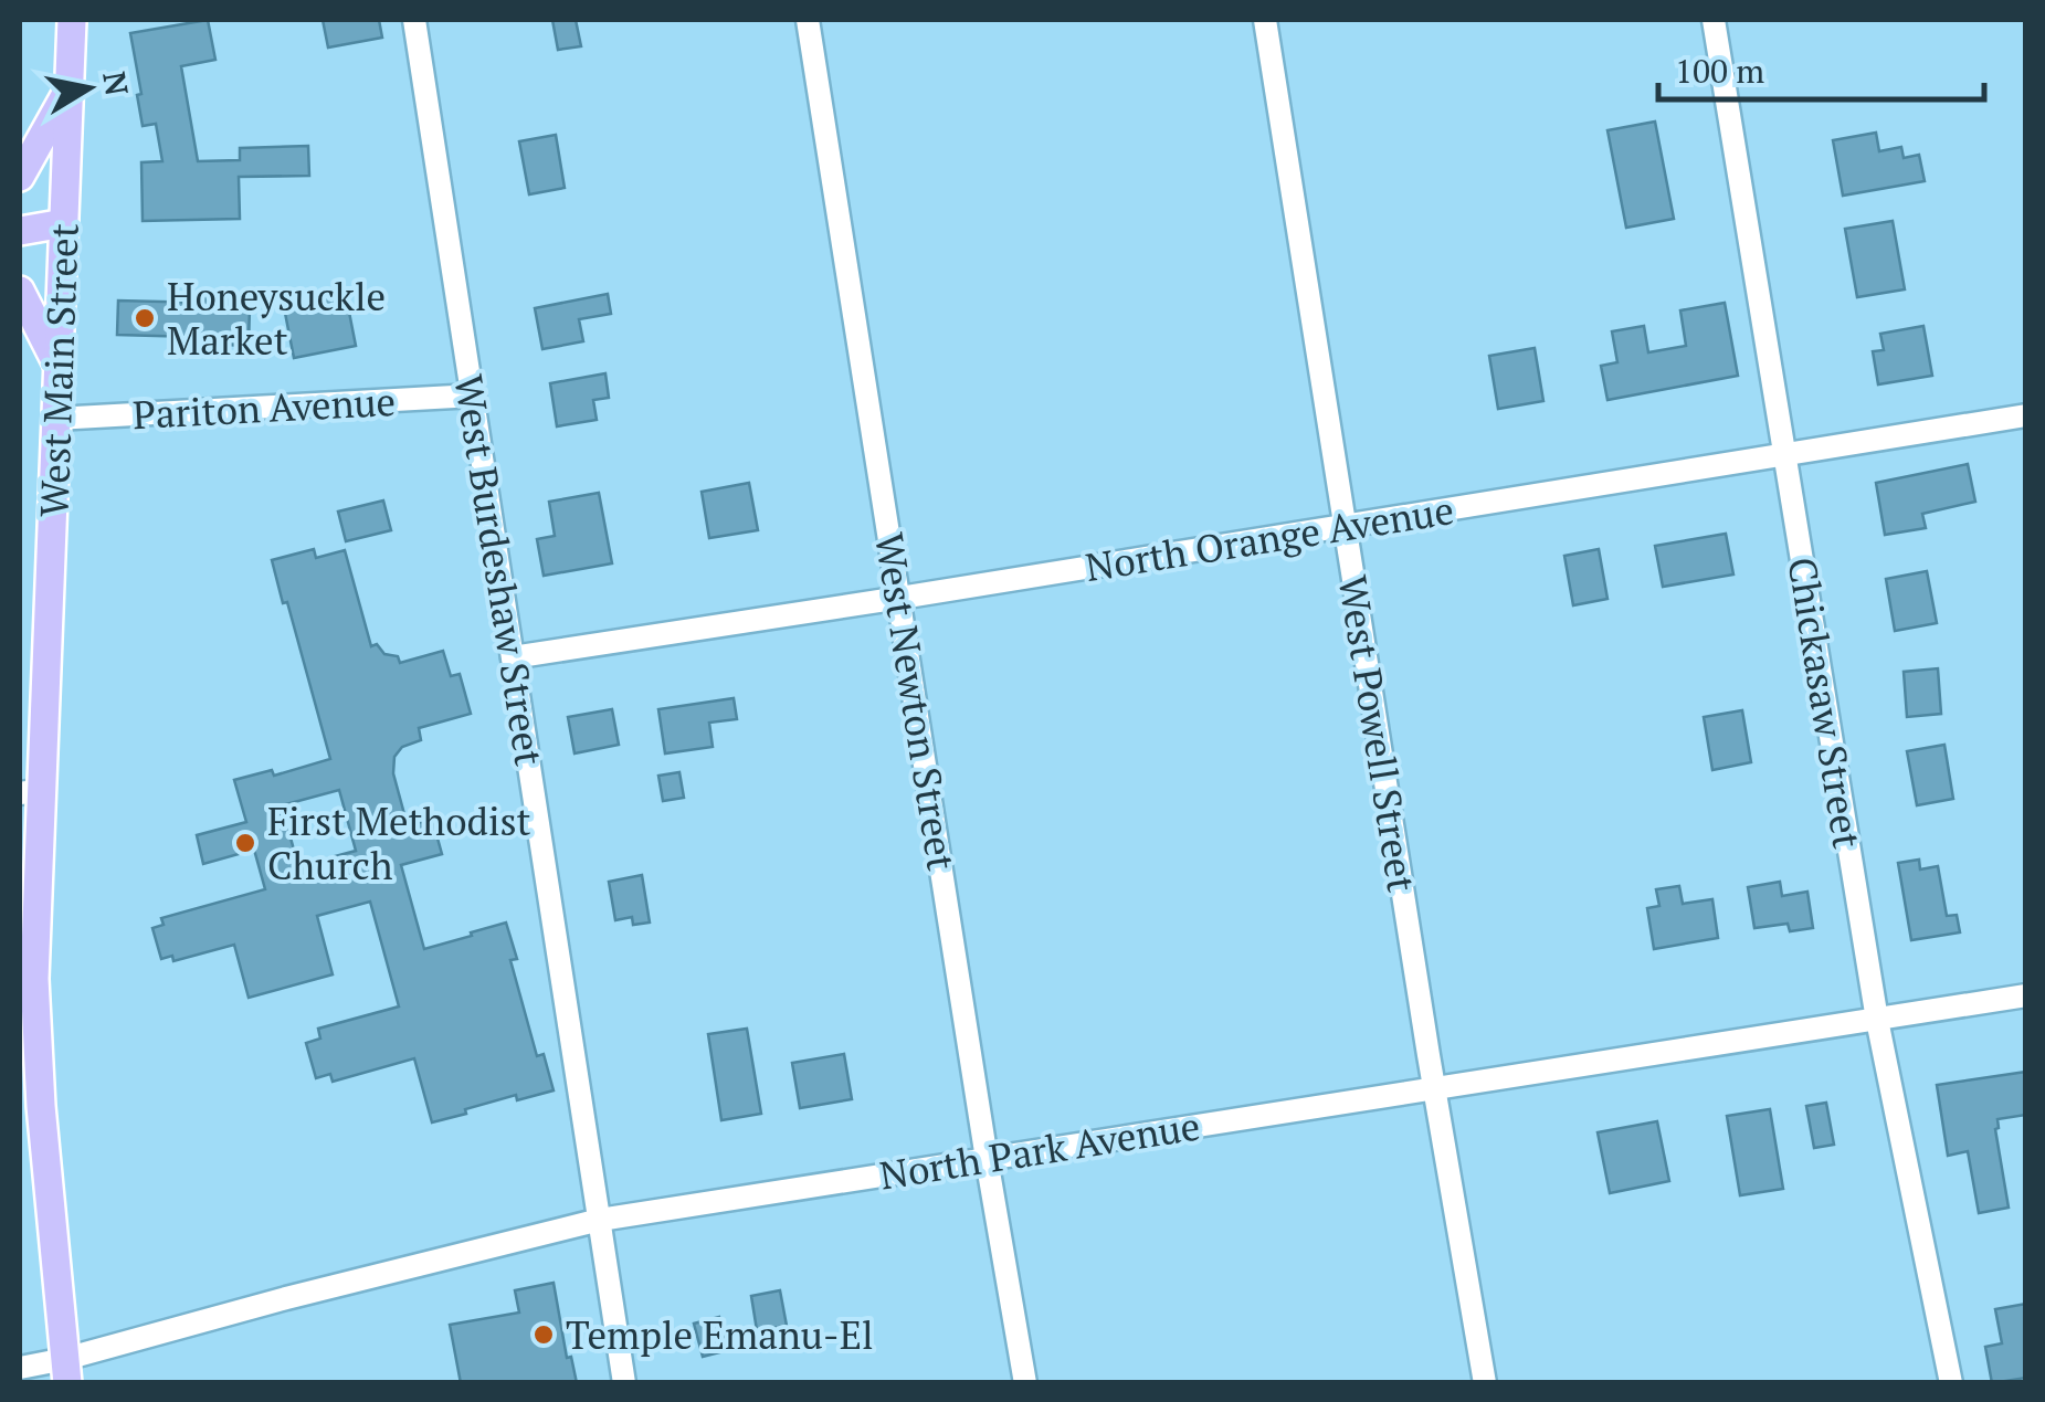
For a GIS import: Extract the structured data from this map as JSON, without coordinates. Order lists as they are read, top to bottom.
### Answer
{
  "streets": {
    "main road": ["West Main Street"],
    "street": [
      "Pariton Avenue",
      "North Orange Avenue",
      "West Burdeshaw Street",
      "West Newton Street",
      "Chickasaw Street",
      "West Powell Street",
      "North Park Avenue"
    ]
  },
  "crossings": [
    ["West Main Street", "Pariton Avenue"],
    ["West Main Street", "North Park Avenue"],
    ["Pariton Avenue", "West Burdeshaw Street"],
    ["North Orange Avenue", "West Burdeshaw Street"],
    ["North Orange Avenue", "West Newton Street"],
    ["North Orange Avenue", "Chickasaw Street"],
    ["North Orange Avenue", "West Powell Street"],
    ["West Burdeshaw Street", "North Park Avenue"],
    ["West Newton Street", "North Park Avenue"],
    ["Chickasaw Street", "North Park Avenue"],
    ["West Powell Street", "North Park Avenue"]
  ],
  "places": ["Honeysuckle Market", "First Methodist Church", "Temple Emanu-El"],
  "scale_bar": "100 m",
  "north": "right"
}
